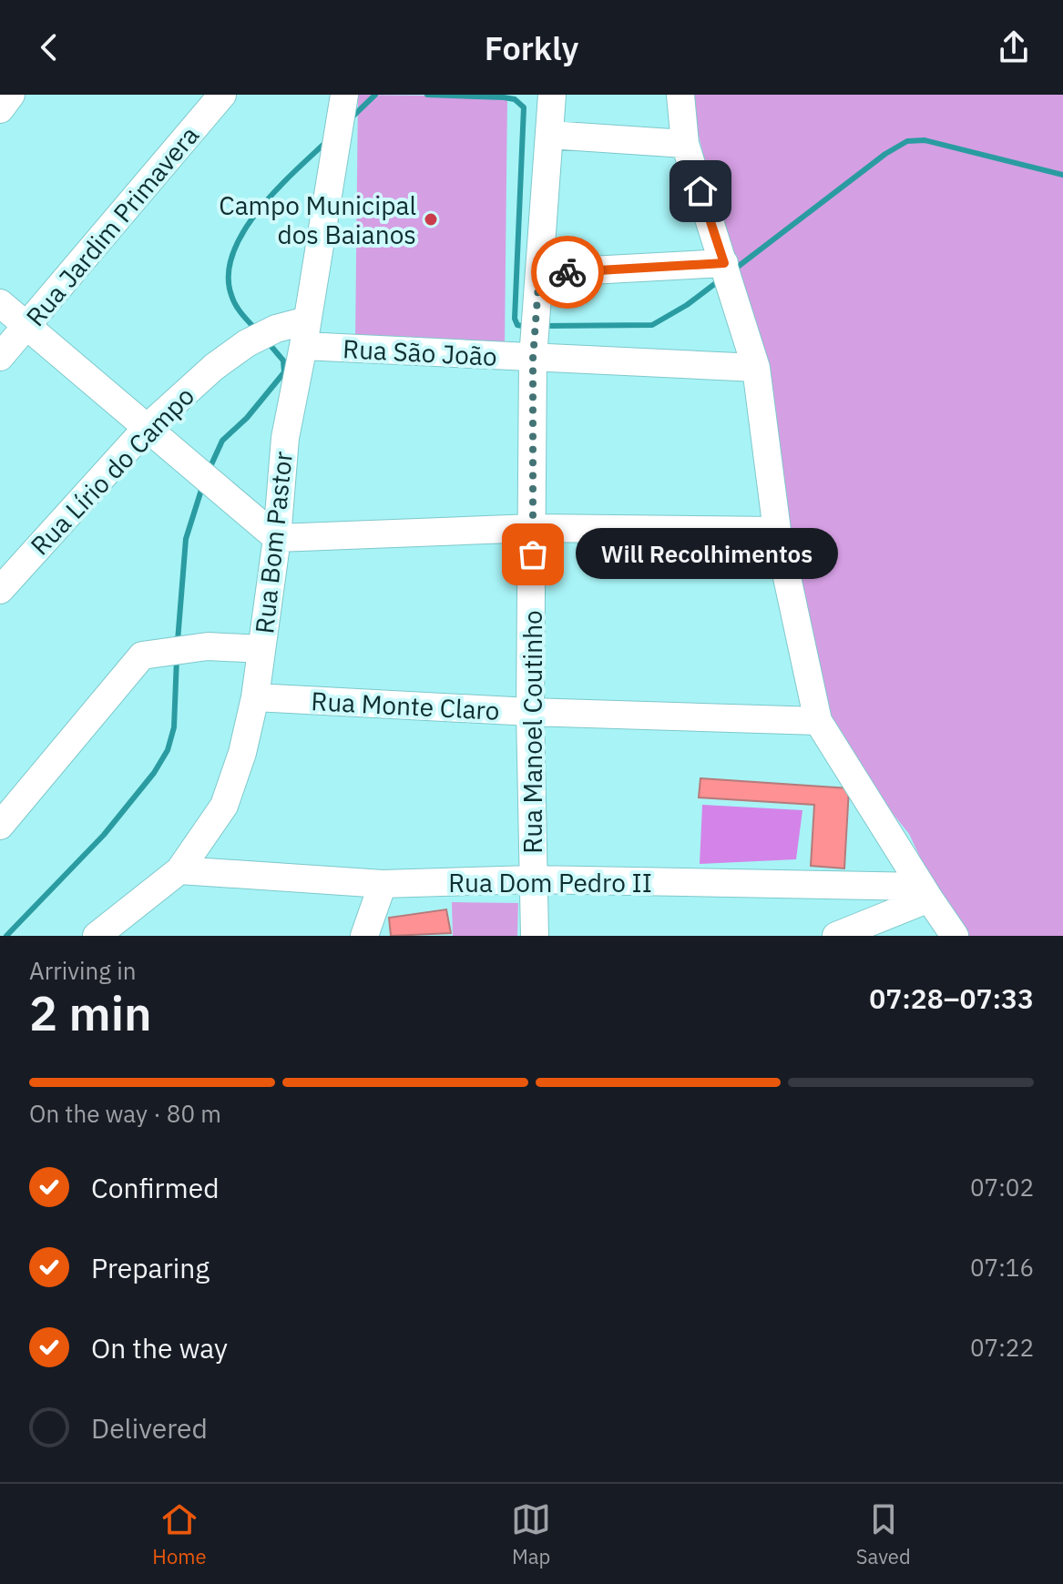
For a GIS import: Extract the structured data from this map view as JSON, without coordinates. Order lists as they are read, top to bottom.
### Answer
{
  "streets": {
    "street": [
      "Rua Jardim Primavera",
      "Rua São João",
      "Rua Lírio do Campo",
      "Rua Bom Pastor",
      "Rua Monte Claro",
      "Rua Manoel Coutinho",
      "Rua Dom Pedro II"
    ]
  },
  "crossings": [
    ["Rua São João", "Rua Lírio do Campo"],
    ["Rua São João", "Rua Bom Pastor"],
    ["Rua São João", "Rua Manoel Coutinho"],
    ["Rua Lírio do Campo", "Rua Bom Pastor"],
    ["Rua Bom Pastor", "Rua Monte Claro"],
    ["Rua Bom Pastor", "Rua Dom Pedro II"],
    ["Rua Monte Claro", "Rua Manoel Coutinho"],
    ["Rua Manoel Coutinho", "Rua Dom Pedro II"]
  ],
  "places": ["Campo Municipal dos Baianos", "Will Recolhimentos"],
  "page": {
    "header": "Forkly",
    "bubble": "Will Recolhimentos",
    "heading": ["2 min", "Arriving in", "07:28–07:33"],
    "bar": "On the way · 80 m",
    "list": [
      ["Confirmed", "07:02"],
      ["Preparing", "07:16"],
      ["On the way", "07:22"],
      "Delivered"
    ],
    "tabs": ["Home", "Map", "Saved"]
  }
}
